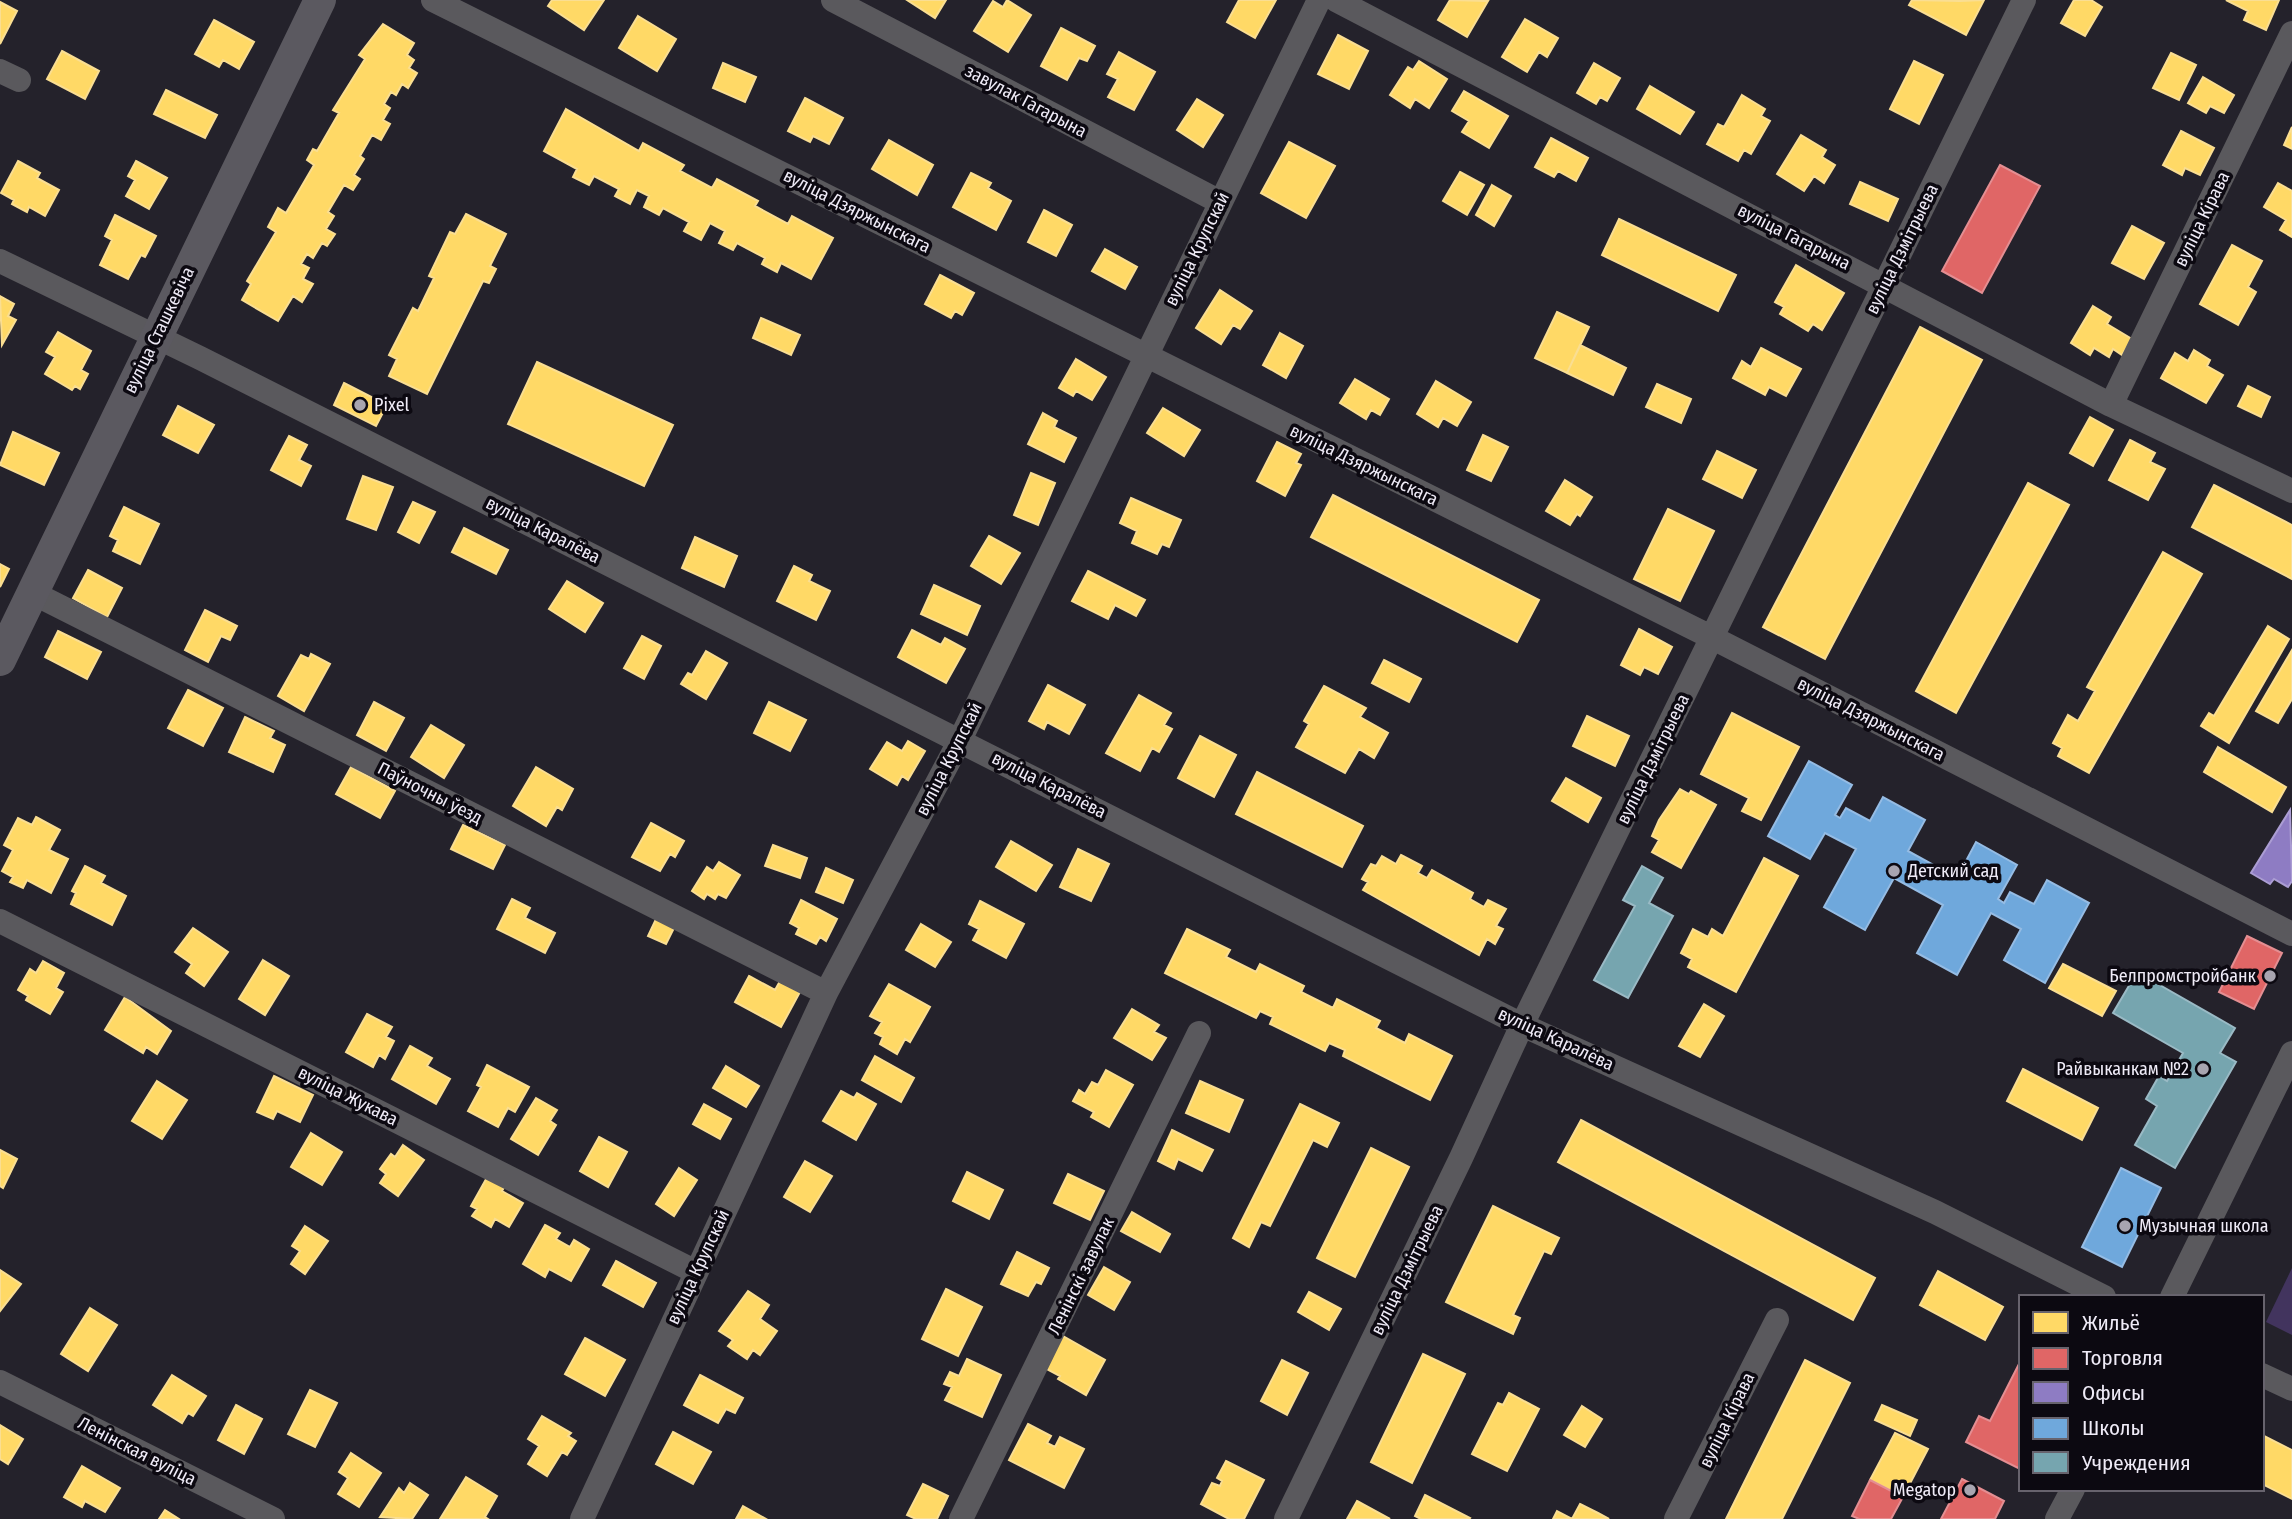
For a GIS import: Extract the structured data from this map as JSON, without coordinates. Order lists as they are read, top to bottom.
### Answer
{
  "streets": {
    "main road": ["вуліца Сташкевіча"],
    "street": [
      "завулак Гагарына",
      "вуліца Дзяржынскага",
      "вуліца Кірава",
      "вуліца Гагарына",
      "вуліца Крупскай",
      "вуліца Дзмітрыева",
      "вуліца Каралёва",
      "Паўночны ўезд",
      "вуліца Жукава",
      "Ленінскі завулак",
      "Ленінская вуліца"
    ]
  },
  "crossings": [
    ["завулак Гагарына", "вуліца Крупскай"],
    ["вуліца Дзяржынскага", "вуліца Крупскай"],
    ["вуліца Дзяржынскага", "вуліца Дзмітрыева"],
    ["вуліца Кірава", "вуліца Гагарына"],
    ["вуліца Гагарына", "вуліца Дзмітрыева"],
    ["вуліца Крупскай", "вуліца Каралёва"],
    ["вуліца Крупскай", "Паўночны ўезд"],
    ["вуліца Крупскай", "вуліца Жукава"],
    ["вуліца Дзмітрыева", "вуліца Каралёва"],
    ["вуліца Сташкевіча", "вуліца Каралёва"],
    ["вуліца Сташкевіча", "Паўночны ўезд"]
  ],
  "places": [
    "Pixel",
    "Детский сад",
    "Белпромстройбанк",
    "Райвыканкам №2",
    "Музычная школа",
    "Megatop"
  ],
  "legend": [
    "Жильё",
    "Торговля",
    "Офисы",
    "Школы",
    "Учреждения"
  ]
}
